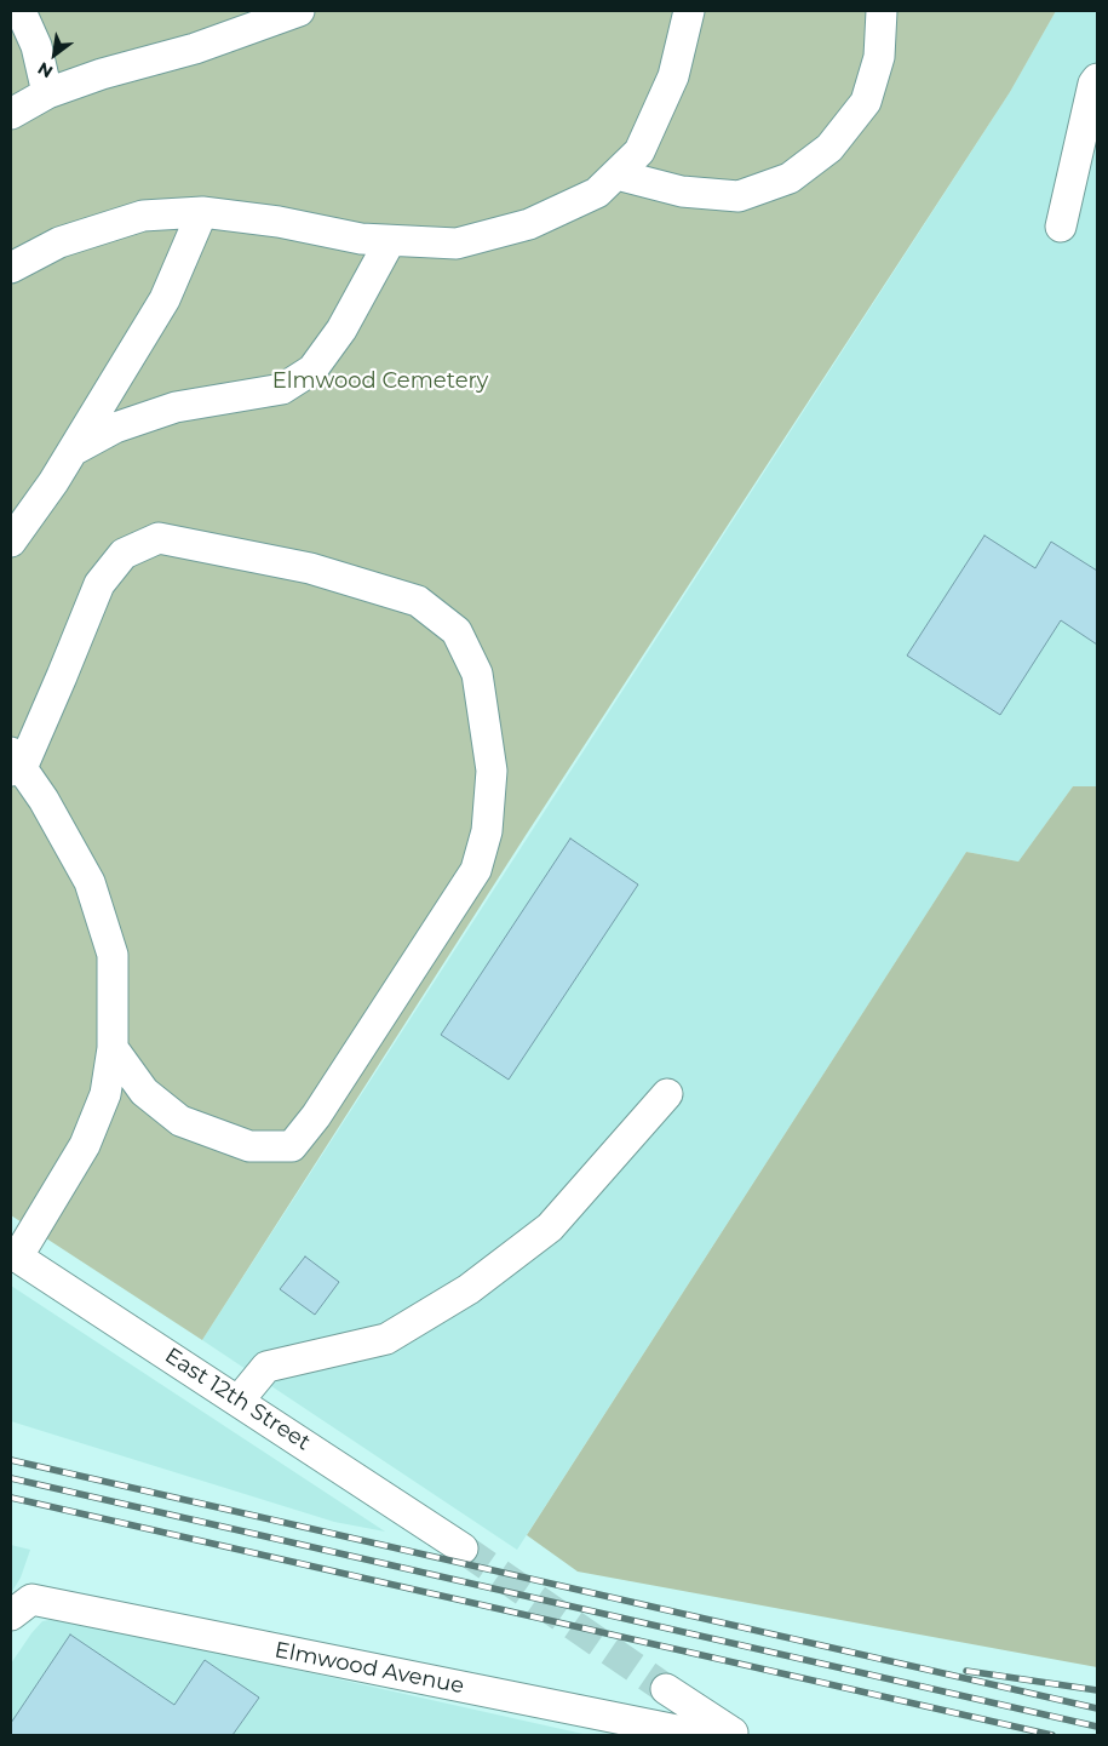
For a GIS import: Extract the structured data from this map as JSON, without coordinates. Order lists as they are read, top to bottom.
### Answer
{
  "streets": {
    "street": ["East 12th Street", "Elmwood Avenue"]
  },
  "parks": ["Elmwood Cemetery"],
  "north": "bottom left"
}
